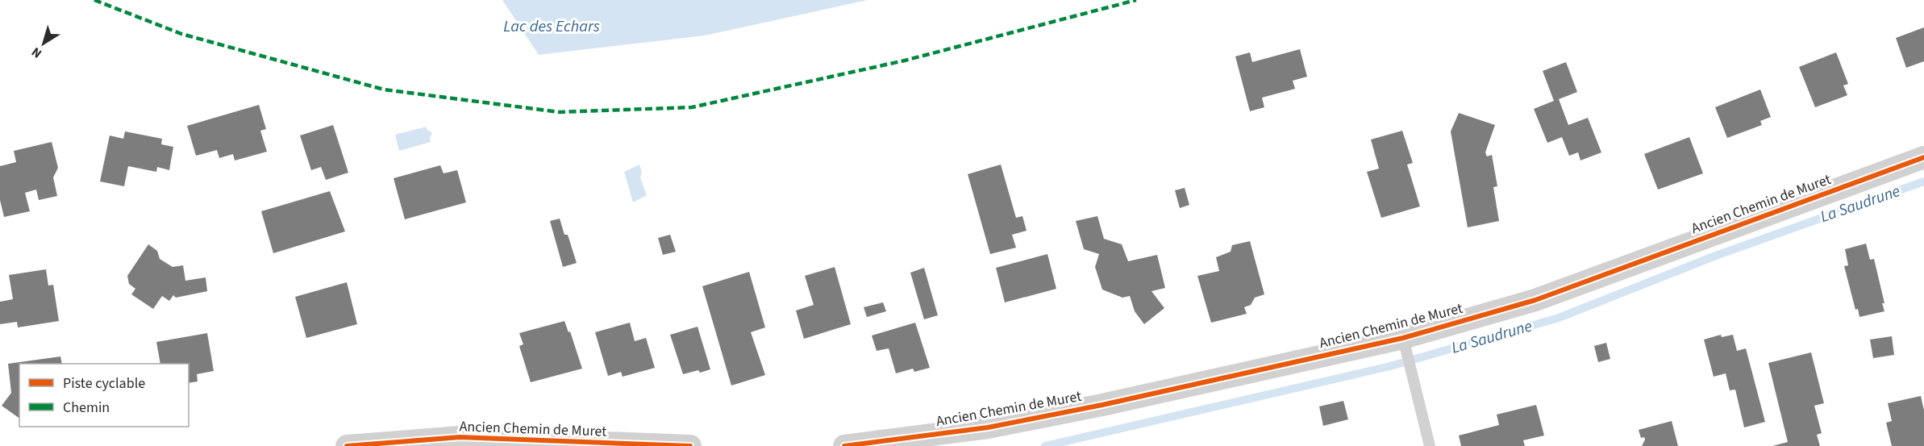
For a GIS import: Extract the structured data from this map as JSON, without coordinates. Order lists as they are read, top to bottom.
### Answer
{
  "streets": {
    "street": ["Ancien Chemin de Muret"]
  },
  "water": ["Lac des Echars", "La Saudrune"],
  "legend": ["Piste cyclable", "Chemin"],
  "north": "bottom left"
}
